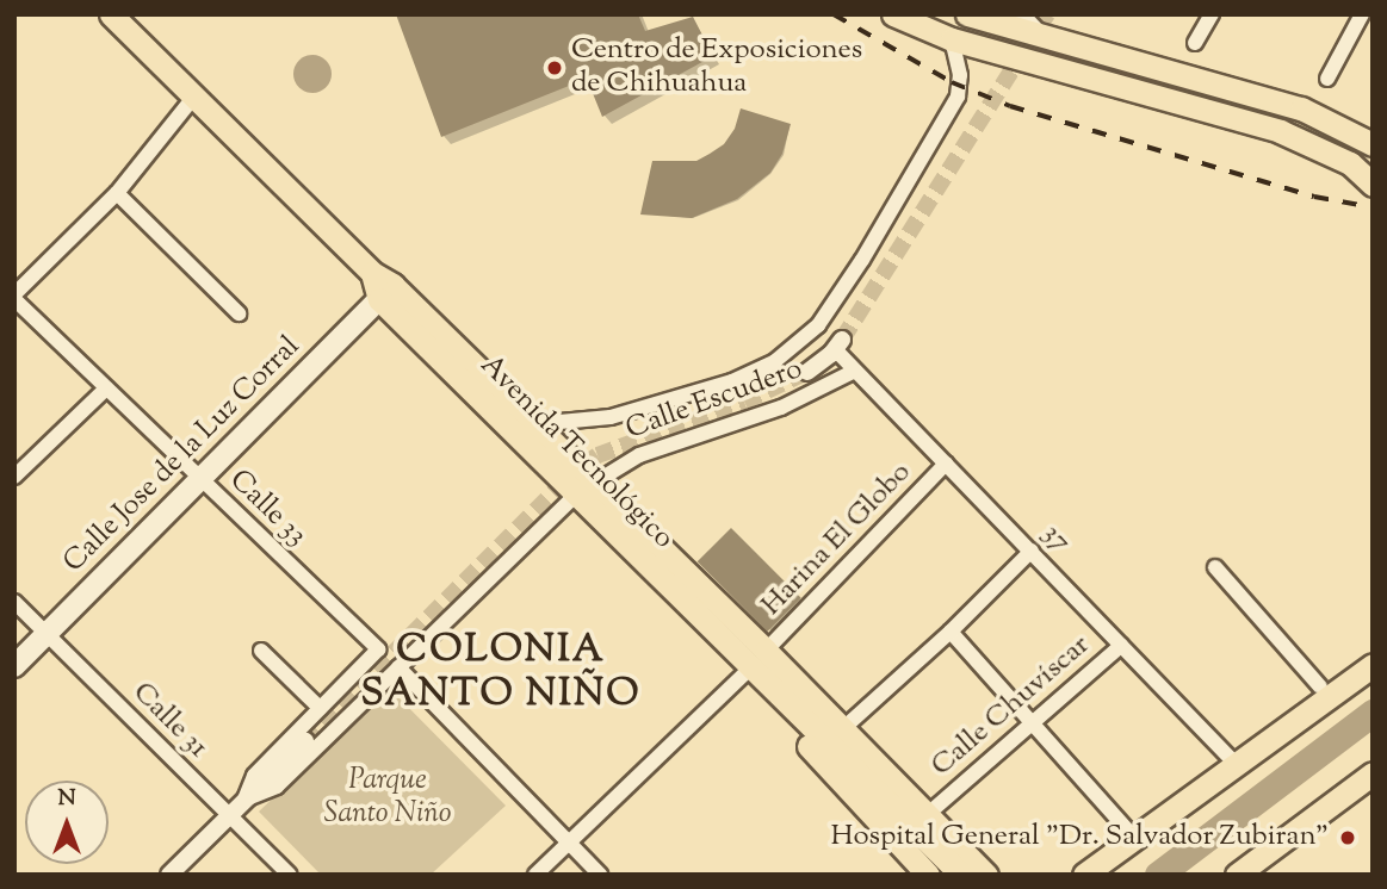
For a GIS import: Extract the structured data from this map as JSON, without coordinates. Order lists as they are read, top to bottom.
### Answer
{
  "streets": {
    "main road": ["Avenida Tecnológico", "Calle Jose de la Luz Corral"],
    "street": [
      "Calle Escudero",
      "Calle 33",
      "37",
      "Harina El Globo",
      "Calle Chuvíscar",
      "Calle 31"
    ]
  },
  "crossings": [
    ["Calle Escudero", "Avenida Tecnológico"],
    ["Calle Escudero", "37"],
    ["Calle Escudero", "Calle 31"],
    ["Avenida Tecnológico", "Calle Jose de la Luz Corral"],
    ["Avenida Tecnológico", "Harina El Globo"],
    ["Calle Jose de la Luz Corral", "Calle 33"],
    ["Calle Jose de la Luz Corral", "Calle 31"],
    ["37", "Harina El Globo"],
    ["37", "Calle Chuvíscar"]
  ],
  "districts": ["COLONIA SANTO NIÑO"],
  "parks": ["Parque Santo Niño"],
  "places": ["Centro de Exposiciones de Chihuahua", "Hospital General \"Dr. Salvador Zubiran\""],
  "north": "top"
}
